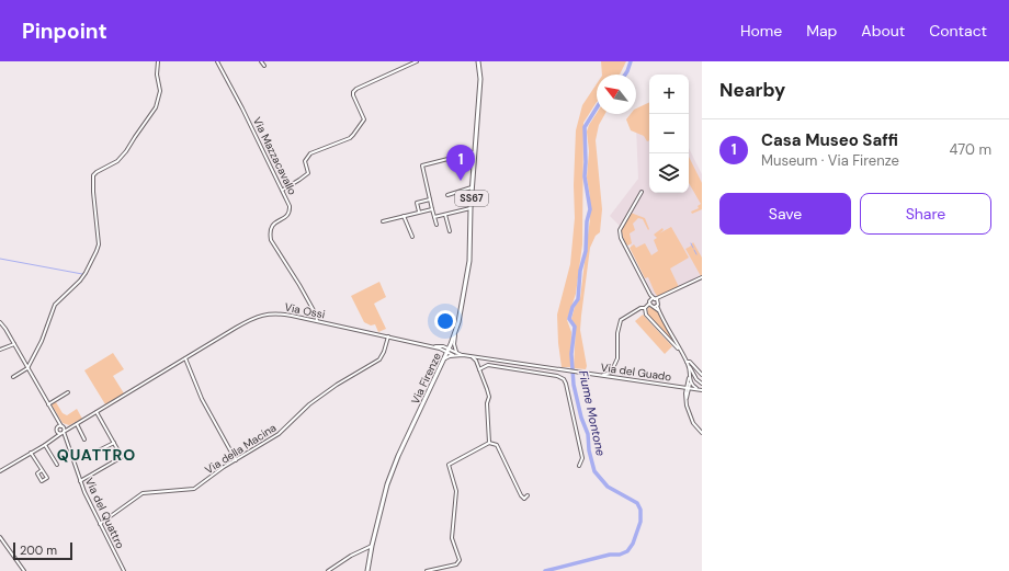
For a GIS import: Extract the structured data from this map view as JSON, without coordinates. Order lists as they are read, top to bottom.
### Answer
{
  "streets": {
    "main road": ["SS67", "Via Firenze"],
    "street": [
      "Via Mazzacavallo",
      "Via Ossi",
      "Via del Guado",
      "Via della Macina",
      "Via del Quattro"
    ]
  },
  "crossings": [
    ["Via Mazzacavallo", "Via Ossi"],
    ["Via Ossi", "Via del Guado"],
    ["Via Ossi", "Via Firenze"],
    ["Via Ossi", "Via della Macina"],
    ["Via Ossi", "Via del Quattro"],
    ["Via del Guado", "Via Firenze"],
    ["Via della Macina", "Via del Quattro"]
  ],
  "districts": ["QUATTRO"],
  "water": ["Fiume Montone"],
  "scale_bar": "200 m",
  "north": "top left",
  "page": {
    "header": "Pinpoint",
    "nav": [
      "Home",
      "Map",
      "About",
      "Contact"
    ],
    "heading": "Nearby",
    "map_buttons": ["+", "−"],
    "list": [
      {
        "mark": "1",
        "name": "Casa Museo Saffi",
        "note": "Museum · Via Firenze",
        "value": "470 m"
      }
    ],
    "pins": "1",
    "buttons": ["Save", "Share"],
    "scale": "200 m"
  }
}
